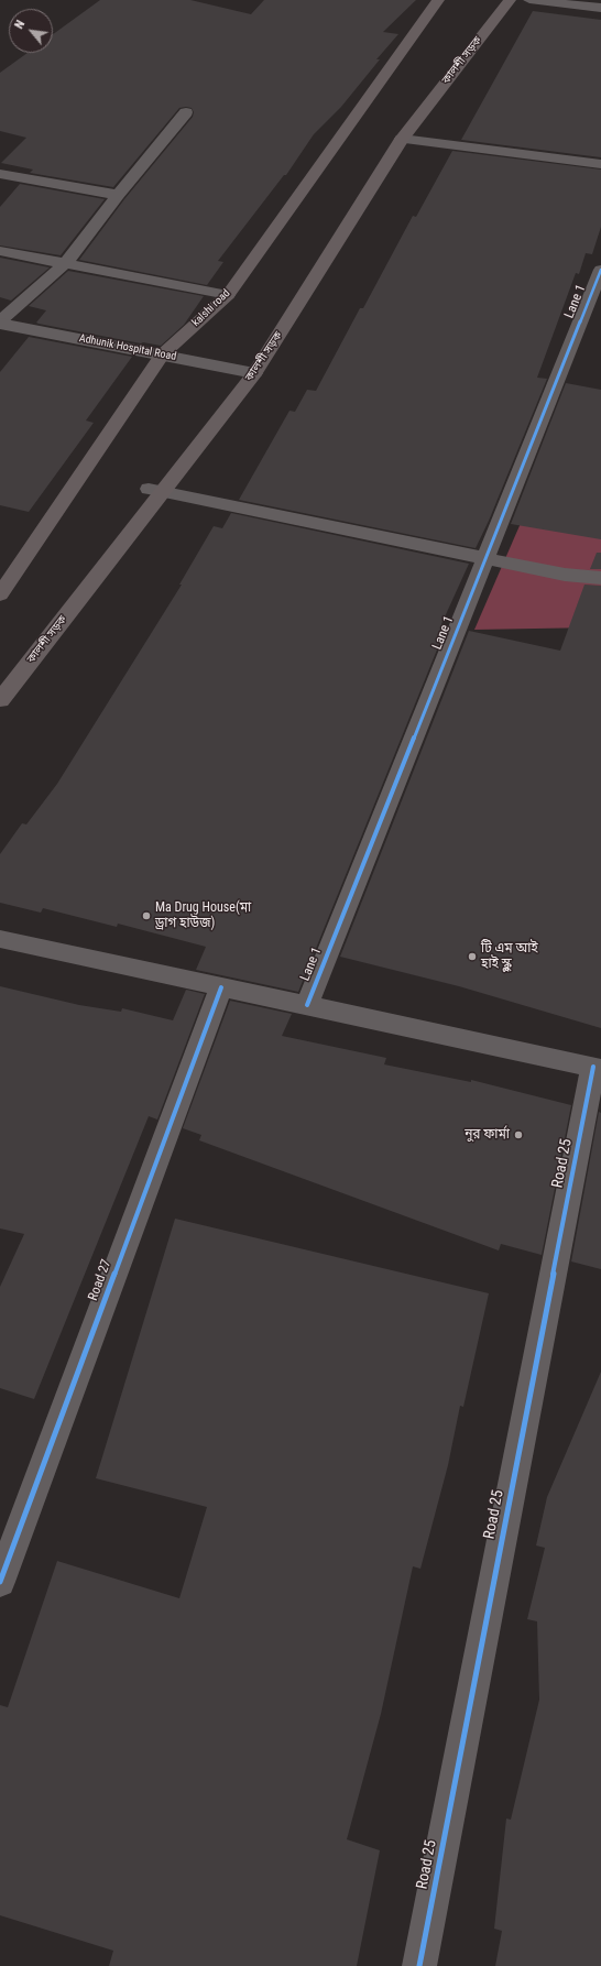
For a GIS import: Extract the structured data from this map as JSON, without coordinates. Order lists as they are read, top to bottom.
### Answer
{
  "streets": {
    "main road": ["কালশী সড়ক", "kalshi road"],
    "street": [
      "Lane 1",
      "Adhunik Hospital Road",
      "Road 25",
      "Road 27"
    ]
  },
  "crossings": [
    ["কালশী সড়ক", "Adhunik Hospital Road"],
    ["kalshi road", "Adhunik Hospital Road"]
  ],
  "places": ["Ma Drug House(মা ড্রাগ হাউজ)", "টি এম আই হাই স্কুল", "নুর ফার্মা"],
  "north": "top left"
}
